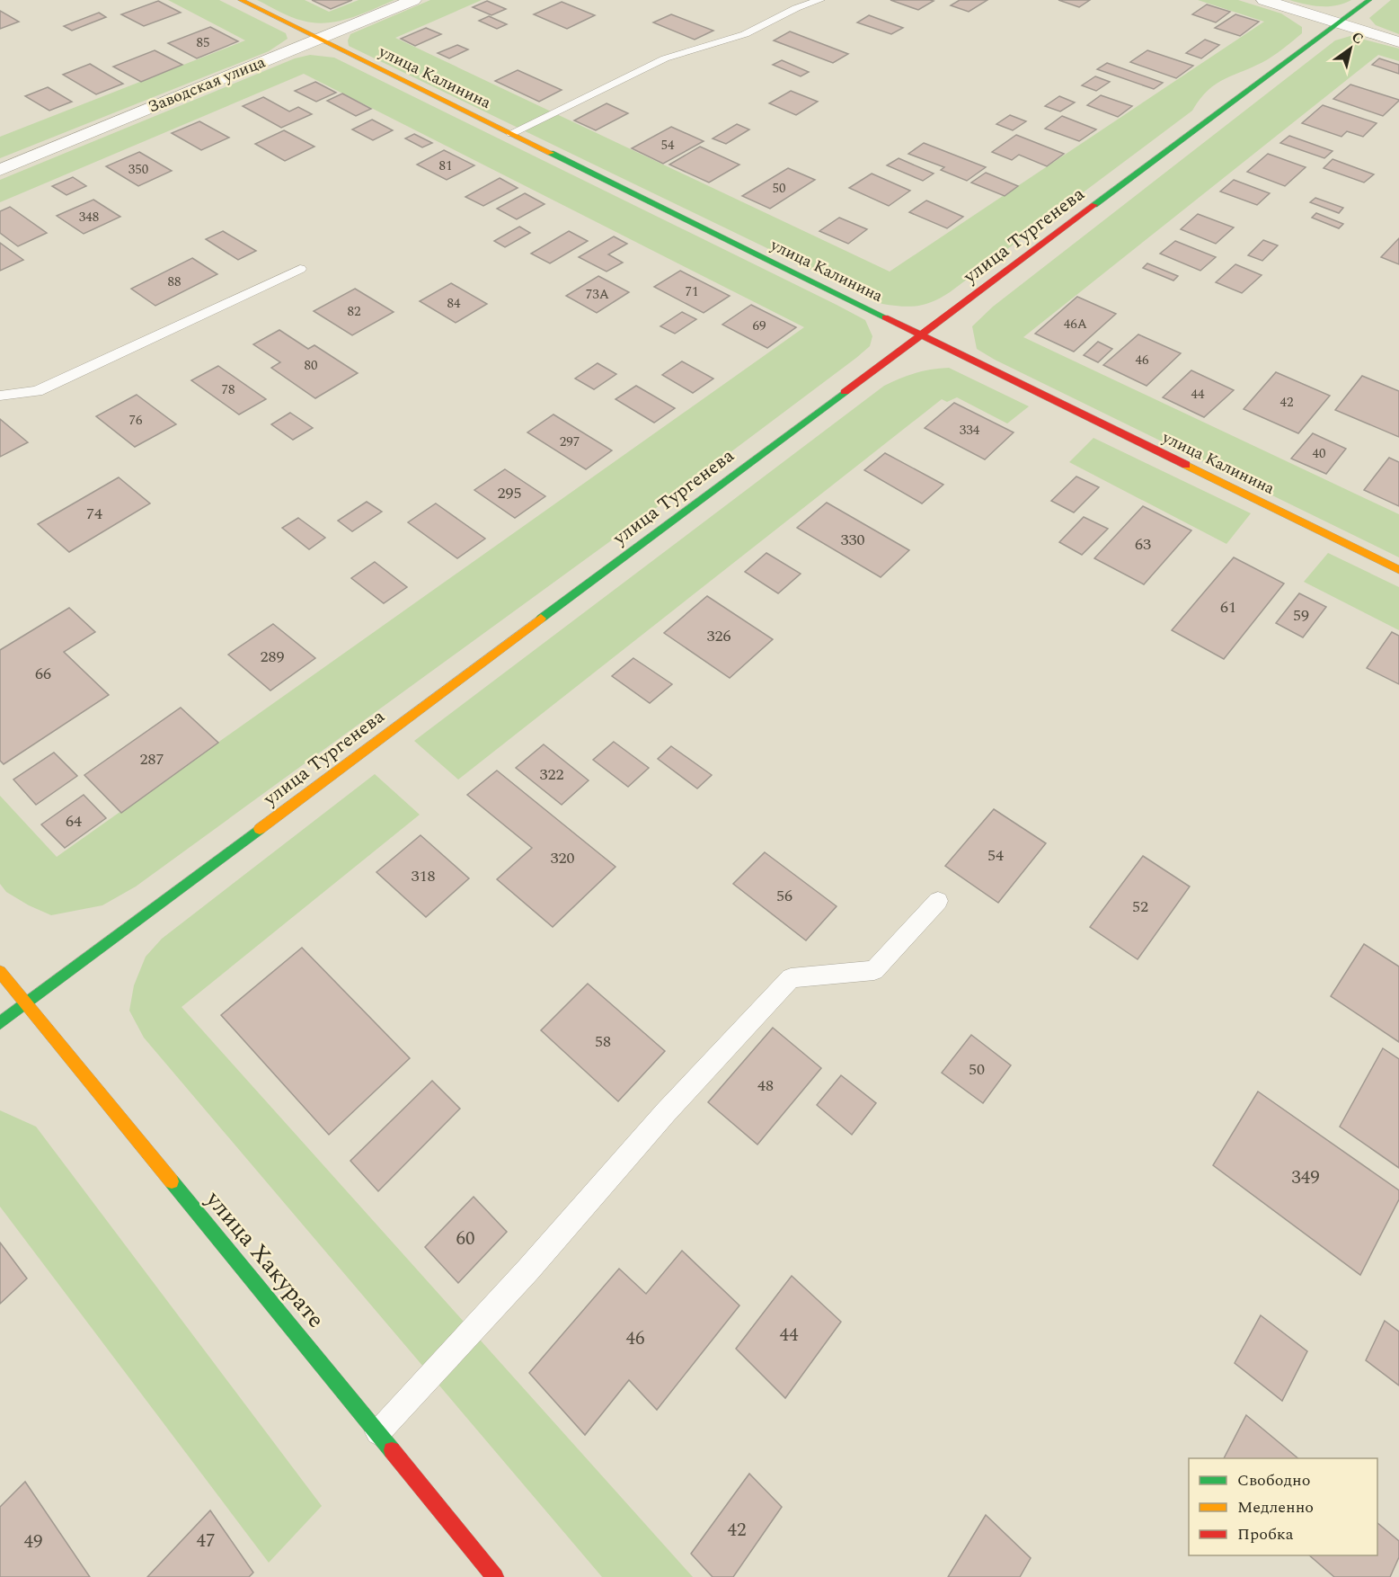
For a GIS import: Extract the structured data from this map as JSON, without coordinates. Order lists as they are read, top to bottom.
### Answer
{
  "streets": {
    "street": [
      "улица Калинина",
      "Заводская улица",
      "улица Тургенева",
      "улица Хакурате"
    ]
  },
  "crossings": [
    ["улица Калинина", "Заводская улица"],
    ["улица Калинина", "улица Тургенева"],
    ["улица Тургенева", "улица Хакурате"]
  ],
  "house_numbers": [
    "85",
    "54",
    "81",
    "350",
    "50",
    "348",
    "88",
    "71",
    "73А",
    "84",
    "82",
    "46А",
    "69",
    "46",
    "80",
    "78",
    "44",
    "42",
    "76",
    "334",
    "297",
    "40",
    "295",
    "74",
    "330",
    "63",
    "61",
    "59",
    "326",
    "289",
    "66",
    "287",
    "322",
    "64",
    "54",
    "320",
    "318",
    "56",
    "52",
    "58",
    "50",
    "48",
    "349",
    "60",
    "44",
    "46",
    "42",
    "47",
    "49"
  ],
  "legend": ["Свободно", "Медленно", "Пробка"],
  "north": "top right"
}
